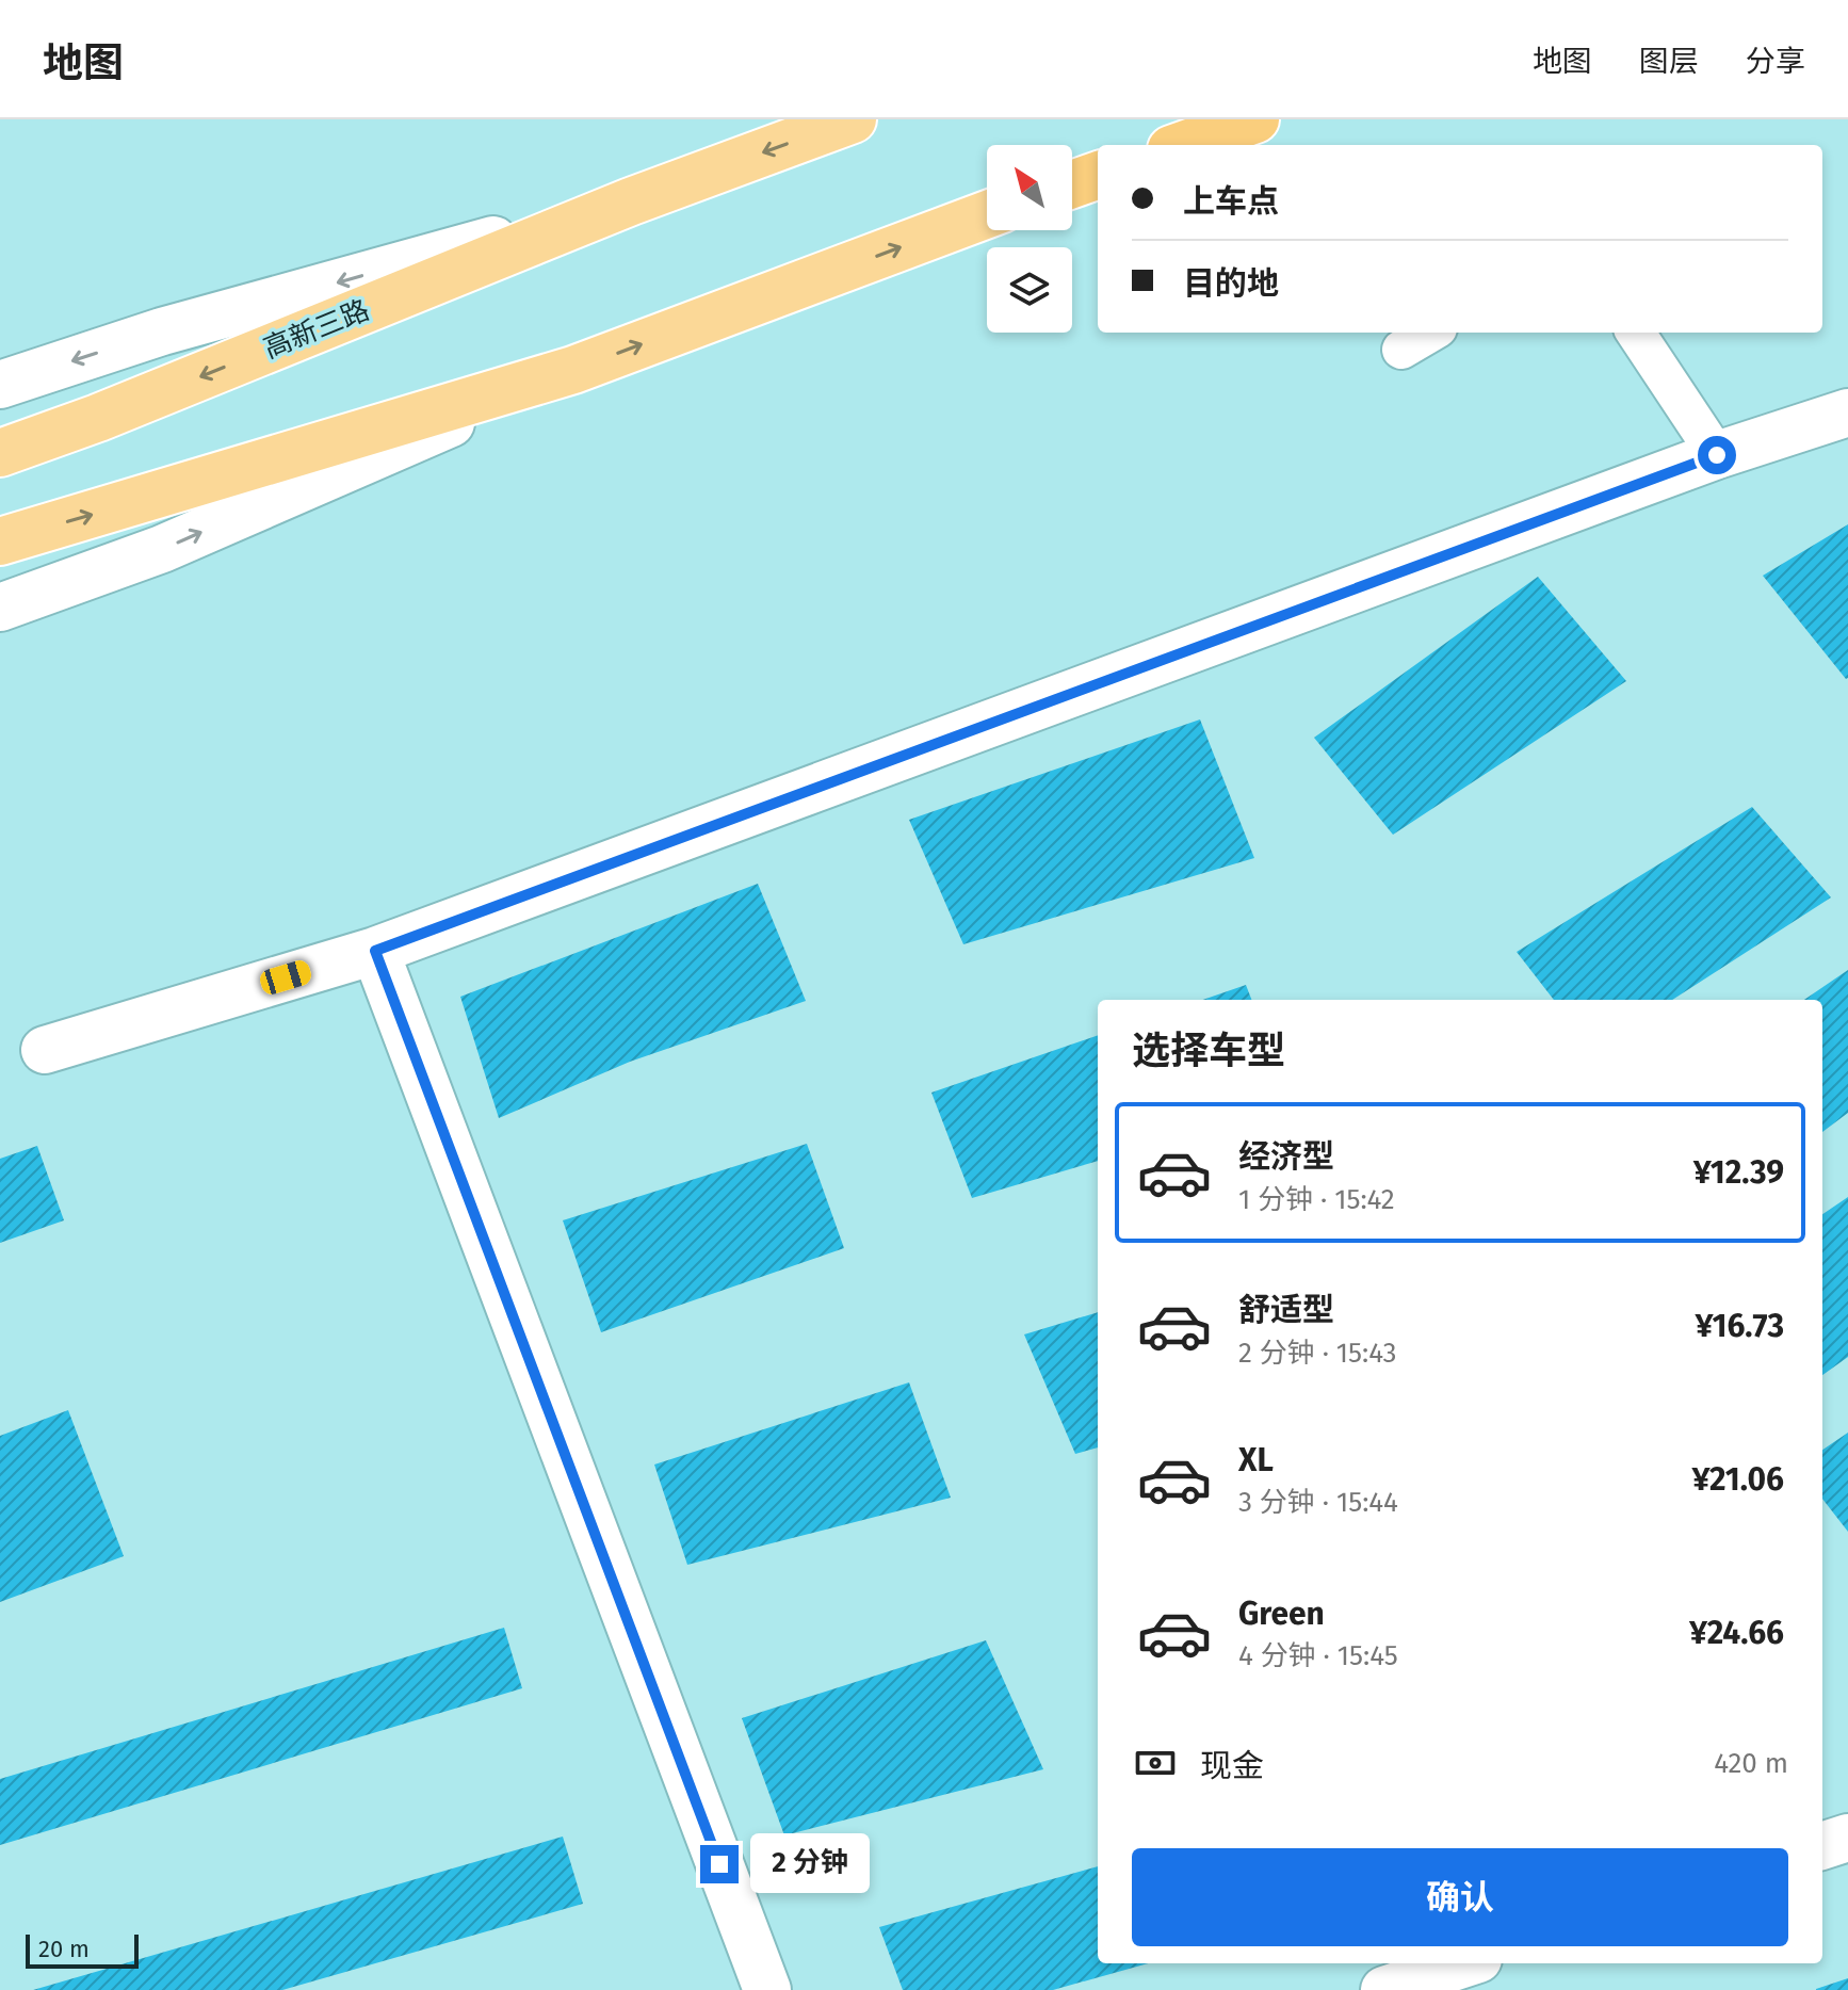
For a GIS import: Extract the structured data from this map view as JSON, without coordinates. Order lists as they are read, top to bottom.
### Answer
{
  "streets": {
    "highway": ["高新三路"]
  },
  "scale_bar": "20 m",
  "north": "top left",
  "page": {
    "header": "地图",
    "nav": ["地图", "图层", "分享"],
    "banner": ["上车点", "目的地"],
    "heading": "选择车型",
    "list": [
      {
        "name": "经济型",
        "note": "1 分钟 · 15:42",
        "value": "¥12.39"
      },
      {
        "name": "舒适型",
        "note": "2 分钟 · 15:43",
        "value": "¥16.73"
      },
      {
        "name": "XL",
        "note": "3 分钟 · 15:44",
        "value": "¥21.06"
      },
      {
        "name": "Green",
        "note": "4 分钟 · 15:45",
        "value": "¥24.66"
      }
    ],
    "pay": ["现金", "420 m"],
    "buttons": "确认",
    "bubble": "2 分钟",
    "scale": "20 m"
  }
}
